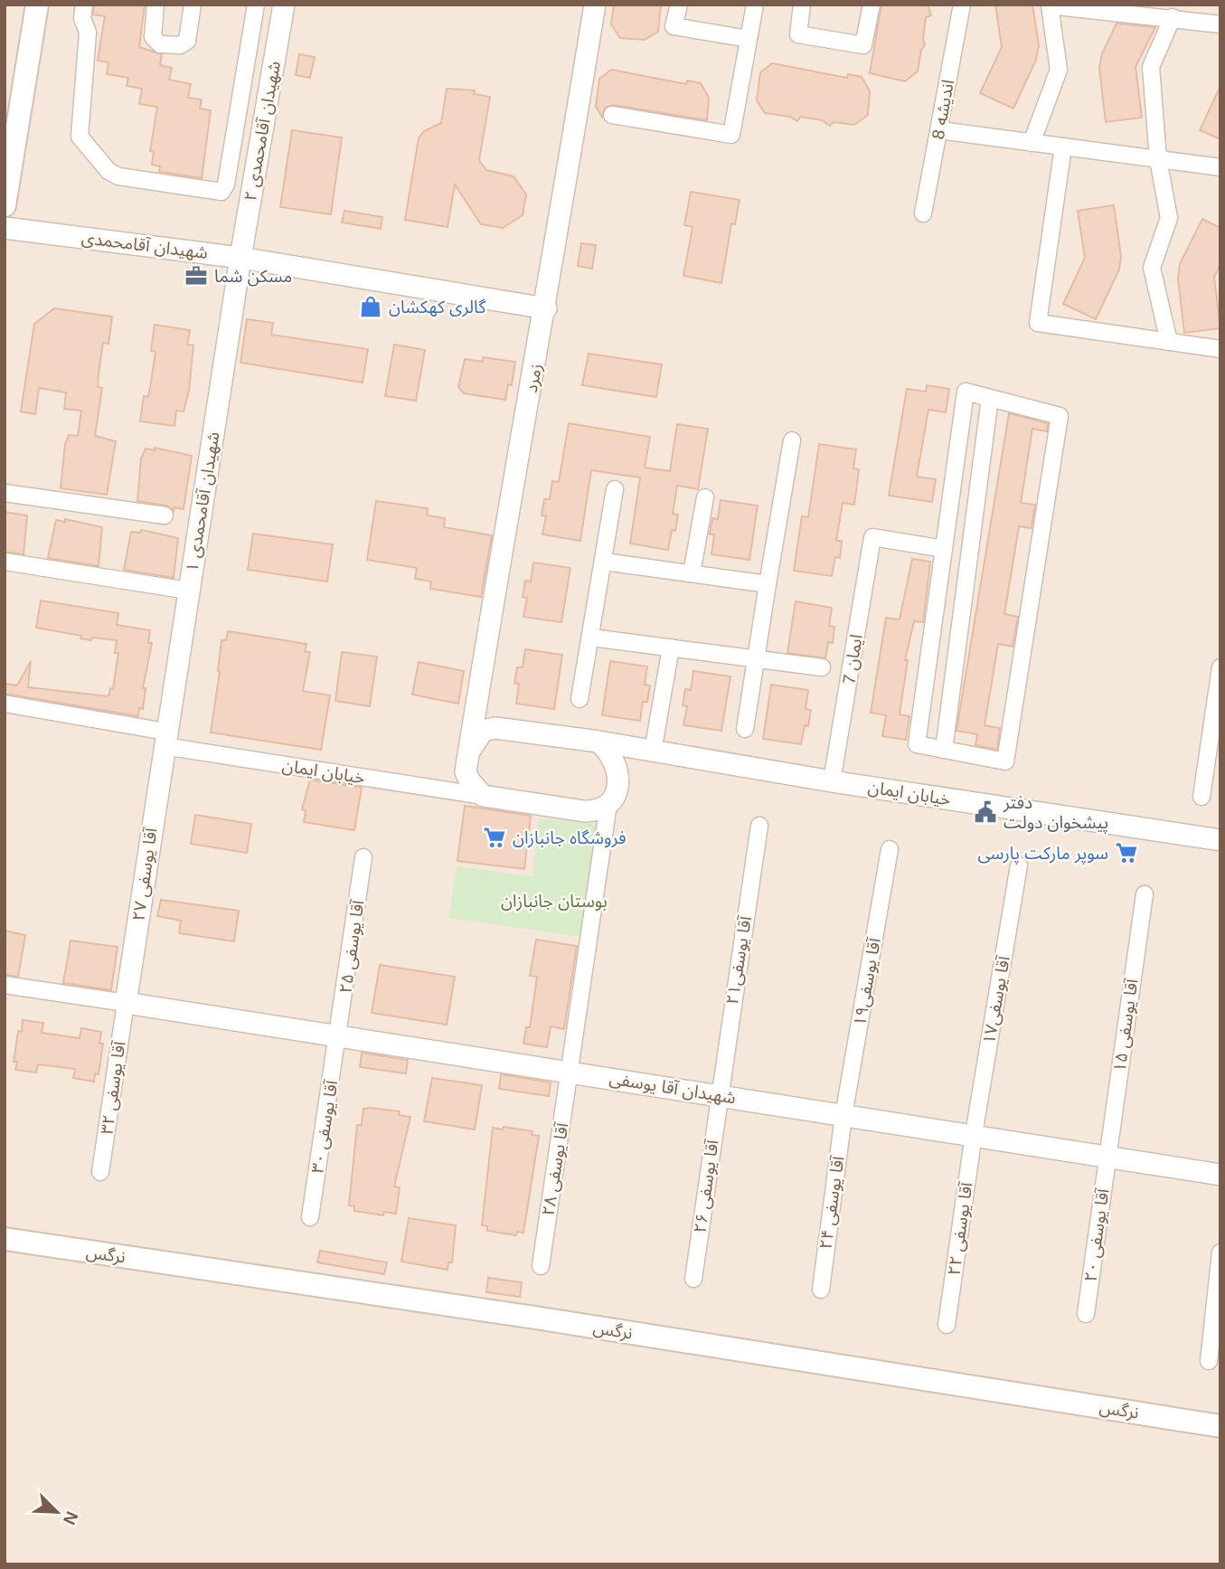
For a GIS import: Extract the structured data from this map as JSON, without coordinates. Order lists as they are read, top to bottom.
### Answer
{
  "streets": {
    "main road": ["نرگس"],
    "street": [
      "اندیشه 8",
      "شهیدان آقامحمدی ۲",
      "شهیدان آقامحمدی",
      "زمرد",
      "شهیدان آقامحمدی ۱",
      "ایمان 7",
      "خیابان ایمان",
      "آقا یوسفی ۲۷",
      "آقا یوسفی ۲۵",
      "آقا یوسفی۲۱",
      "آقا یوسفی۱۹",
      "آقا یوسفی۱۷",
      "آقا یوسفی ۱۵",
      "آقا یوسفی ۳۲",
      "شهیدان آقا یوسفی",
      "آقا یوسفی ۳۰",
      "آقا یوسفی ۲۸",
      "آقا یوسفی ۲۶",
      "آقا یوسفی ۲۴",
      "آقا یوسفی ۲۲",
      "آقا یوسفی ۲۰"
    ]
  },
  "crossings": [
    ["شهیدان آقامحمدی ۲", "شهیدان آقامحمدی"],
    ["شهیدان آقامحمدی ۲", "شهیدان آقامحمدی ۱"],
    ["شهیدان آقامحمدی", "زمرد"],
    ["شهیدان آقامحمدی", "شهیدان آقامحمدی ۱"],
    ["شهیدان آقامحمدی ۱", "خیابان ایمان"],
    ["شهیدان آقامحمدی ۱", "آقا یوسفی ۲۷"],
    ["ایمان 7", "خیابان ایمان"],
    ["خیابان ایمان", "آقا یوسفی ۲۷"],
    ["آقا یوسفی ۲۷", "آقا یوسفی ۳۲"],
    ["آقا یوسفی ۲۷", "شهیدان آقا یوسفی"],
    ["آقا یوسفی ۲۵", "شهیدان آقا یوسفی"],
    ["آقا یوسفی ۲۵", "آقا یوسفی ۳۰"],
    ["آقا یوسفی۲۱", "شهیدان آقا یوسفی"],
    ["آقا یوسفی۲۱", "آقا یوسفی ۲۶"],
    ["آقا یوسفی۱۹", "شهیدان آقا یوسفی"],
    ["آقا یوسفی۱۹", "آقا یوسفی ۲۴"],
    ["آقا یوسفی۱۷", "شهیدان آقا یوسفی"],
    ["آقا یوسفی۱۷", "آقا یوسفی ۲۲"],
    ["آقا یوسفی ۱۵", "شهیدان آقا یوسفی"],
    ["آقا یوسفی ۱۵", "آقا یوسفی ۲۰"],
    ["آقا یوسفی ۳۲", "شهیدان آقا یوسفی"],
    ["شهیدان آقا یوسفی", "آقا یوسفی ۳۰"],
    ["شهیدان آقا یوسفی", "آقا یوسفی ۲۸"],
    ["شهیدان آقا یوسفی", "آقا یوسفی ۲۶"],
    ["شهیدان آقا یوسفی", "آقا یوسفی ۲۴"],
    ["شهیدان آقا یوسفی", "آقا یوسفی ۲۲"],
    ["شهیدان آقا یوسفی", "آقا یوسفی ۲۰"]
  ],
  "parks": ["بوستان جانبازان"],
  "places": {
    "office": ["مسکن شما"],
    "shop": ["گالری کهکشان"],
    "public building": ["دفتر پیشخوان دولت"],
    "supermarket": ["فروشگاه جانبازان", "سوپر مارکت پارسی"]
  },
  "north": "bottom right"
}
